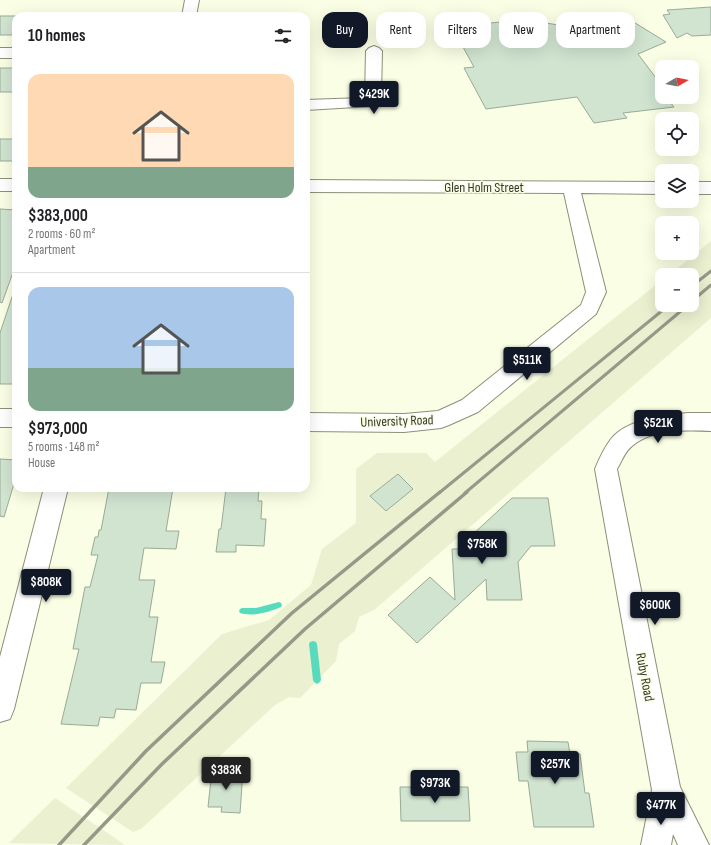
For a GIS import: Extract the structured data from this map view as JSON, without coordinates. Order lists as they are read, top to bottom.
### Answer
{
  "streets": {
    "street": ["Glen Holm Street", "University Road", "Ruby Road"]
  },
  "crossings": [
    ["Glen Holm Street", "University Road"]
  ],
  "north": "right",
  "page": {
    "chip": [
      "Buy",
      "Rent",
      "Filters",
      "New",
      "Apartment"
    ],
    "heading": "10 homes",
    "map_buttons": ["+", "−"],
    "list": [
      {
        "name": "$383,000",
        "note": "2 rooms · 60 m² · Apartment"
      },
      {
        "name": "$973,000",
        "note": "5 rooms · 148 m² · House"
      }
    ],
    "price": [
      "$429K",
      "$511K",
      "$521K",
      "$758K",
      "$808K",
      "$600K",
      "$257K",
      "$383K",
      "$973K",
      "$477K"
    ]
  }
}
